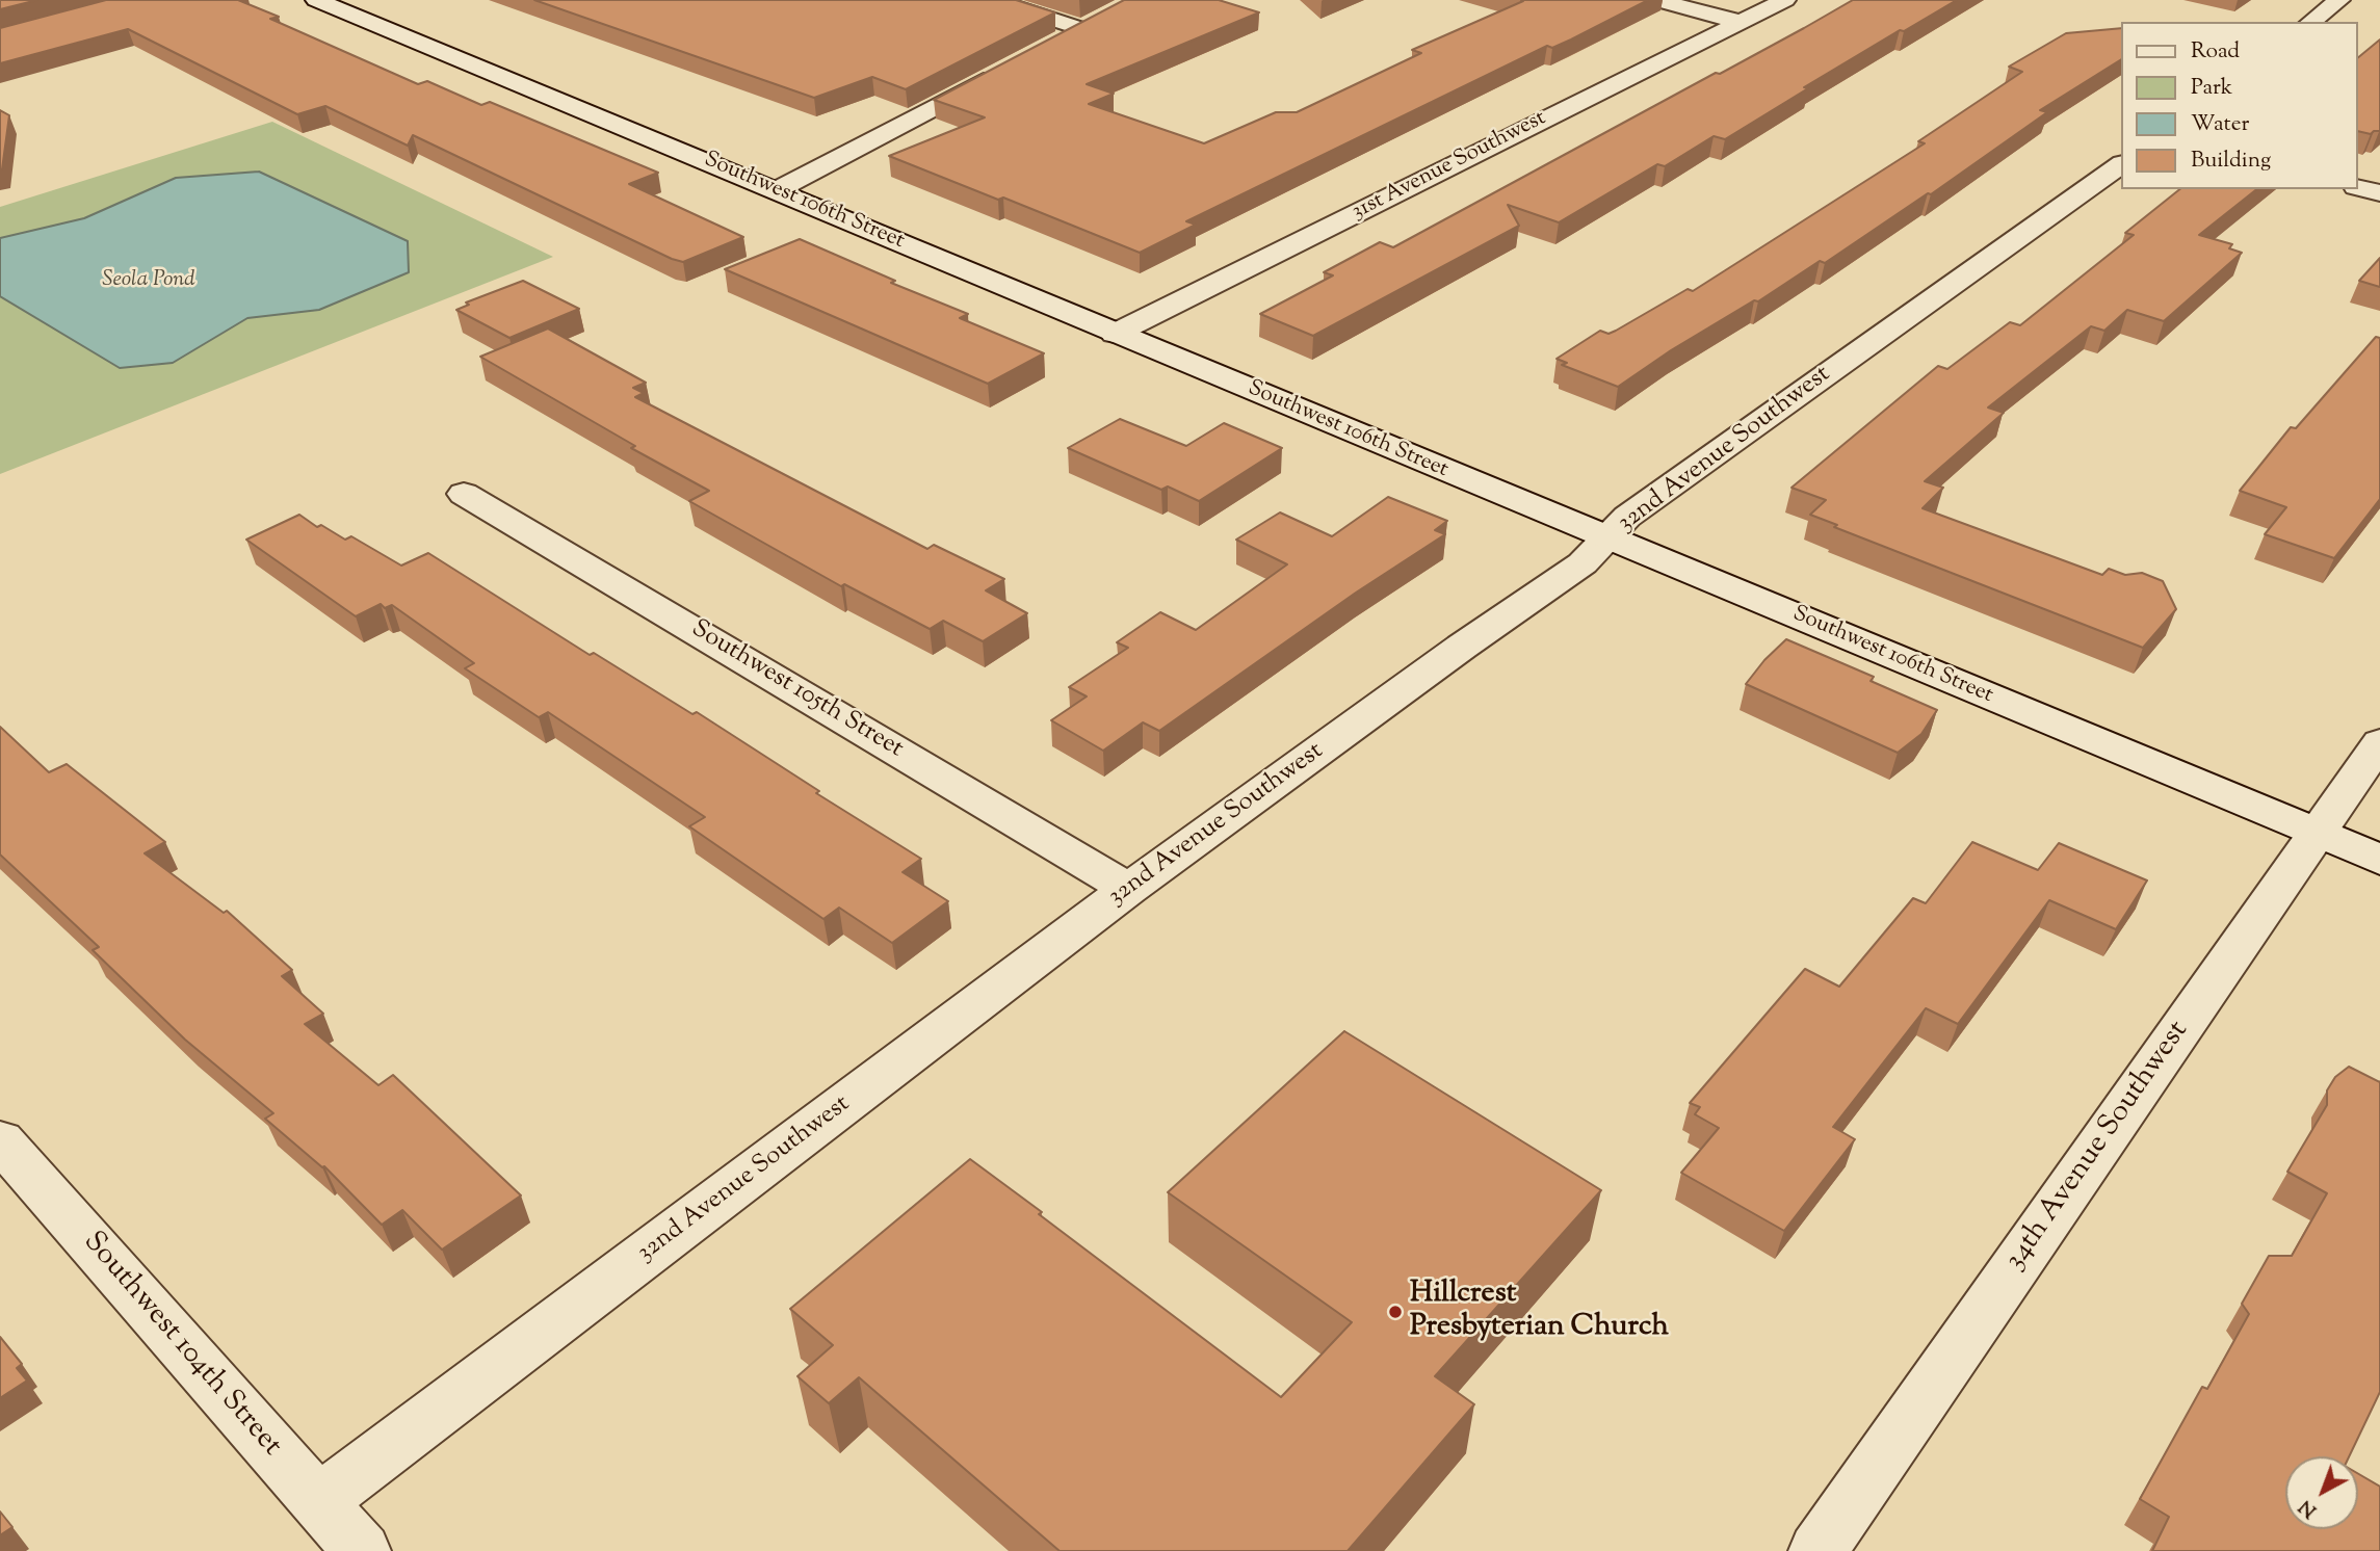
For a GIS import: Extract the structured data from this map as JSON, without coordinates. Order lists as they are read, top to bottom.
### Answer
{
  "streets": {
    "street": [
      "31st Avenue Southwest",
      "Southwest 106th Street",
      "32nd Avenue Southwest",
      "Southwest 105th Street",
      "34th Avenue Southwest",
      "Southwest 104th Street"
    ]
  },
  "crossings": [
    ["31st Avenue Southwest", "Southwest 106th Street"],
    ["Southwest 106th Street", "32nd Avenue Southwest"],
    ["Southwest 106th Street", "34th Avenue Southwest"],
    ["32nd Avenue Southwest", "Southwest 105th Street"],
    ["32nd Avenue Southwest", "Southwest 104th Street"]
  ],
  "water": ["Seola Pond"],
  "places": ["Hillcrest Presbyterian Church"],
  "legend": [
    "Road",
    "Park",
    "Water",
    "Building"
  ],
  "north": "bottom left"
}
